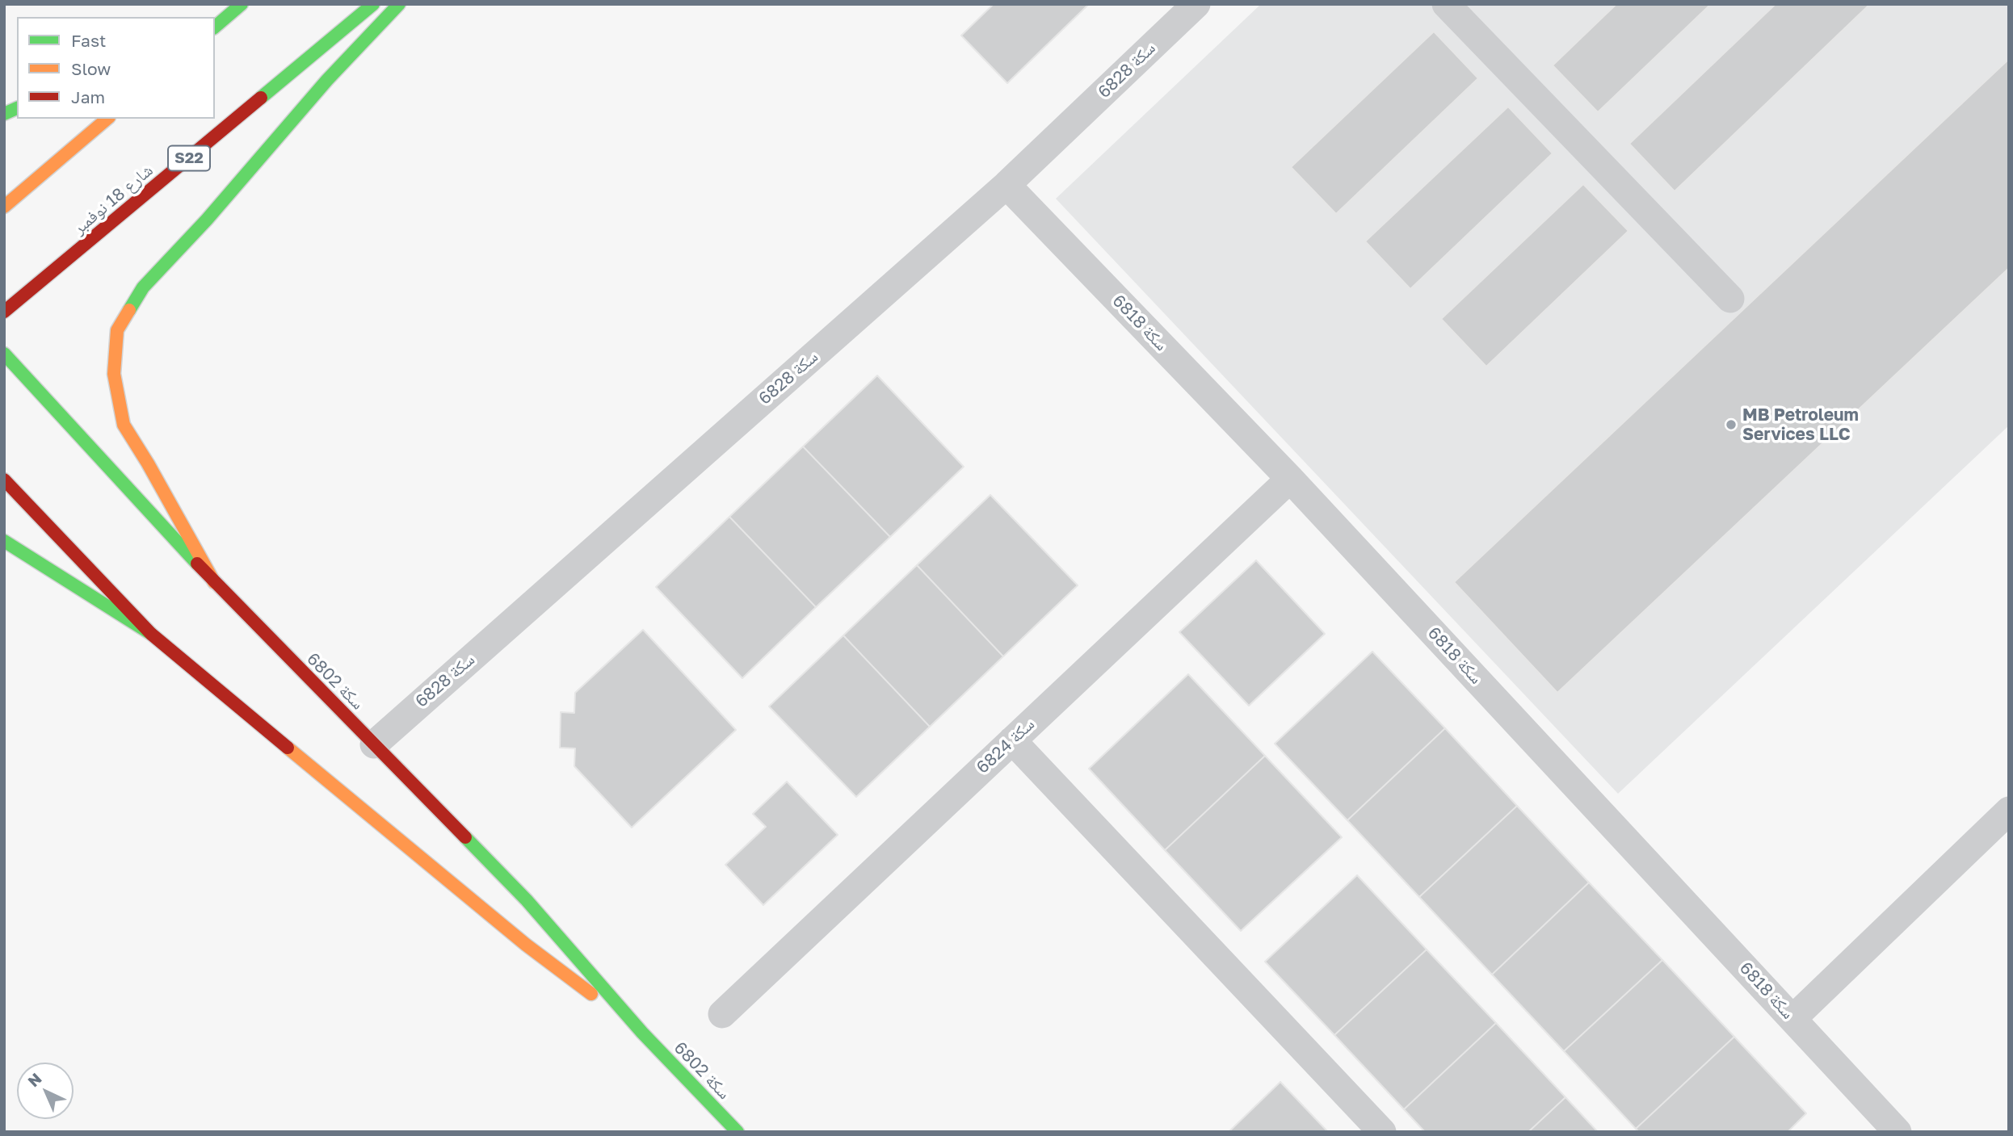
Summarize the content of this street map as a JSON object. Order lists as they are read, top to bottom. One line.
{"streets":{"street":["سكة 6828","S22","شارع 18 نوفمبر","سكة 6818","سكة 6802","سكة 6824"]},"crossings":[["سكة 6828","سكة 6818"],["سكة 6828","سكة 6802"],["سكة 6818","سكة 6824"]],"places":["MB Petroleum Services LLC"],"legend":["Fast","Slow","Jam"],"north":"top left"}
